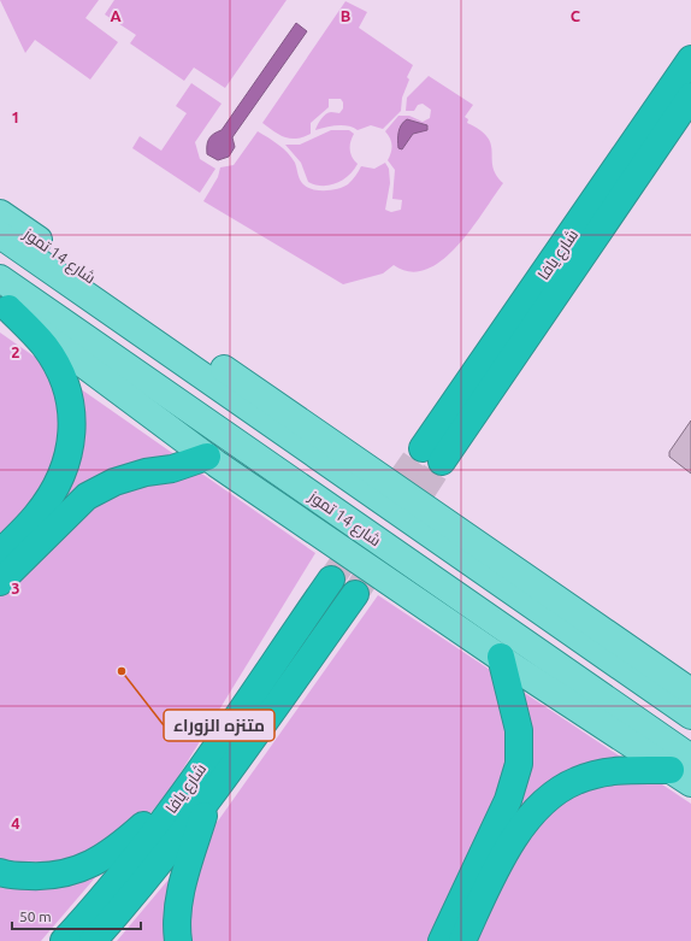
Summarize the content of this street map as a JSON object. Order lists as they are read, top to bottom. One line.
{"streets":{"highway":["شارع يافا"],"main road":["شارع 14 تموز"]},"places":["متنزه الزوراء"],"scale_bar":"50 m","grid":{"columns":["A","B","C"],"rows":["1","2","3","4"]}}
